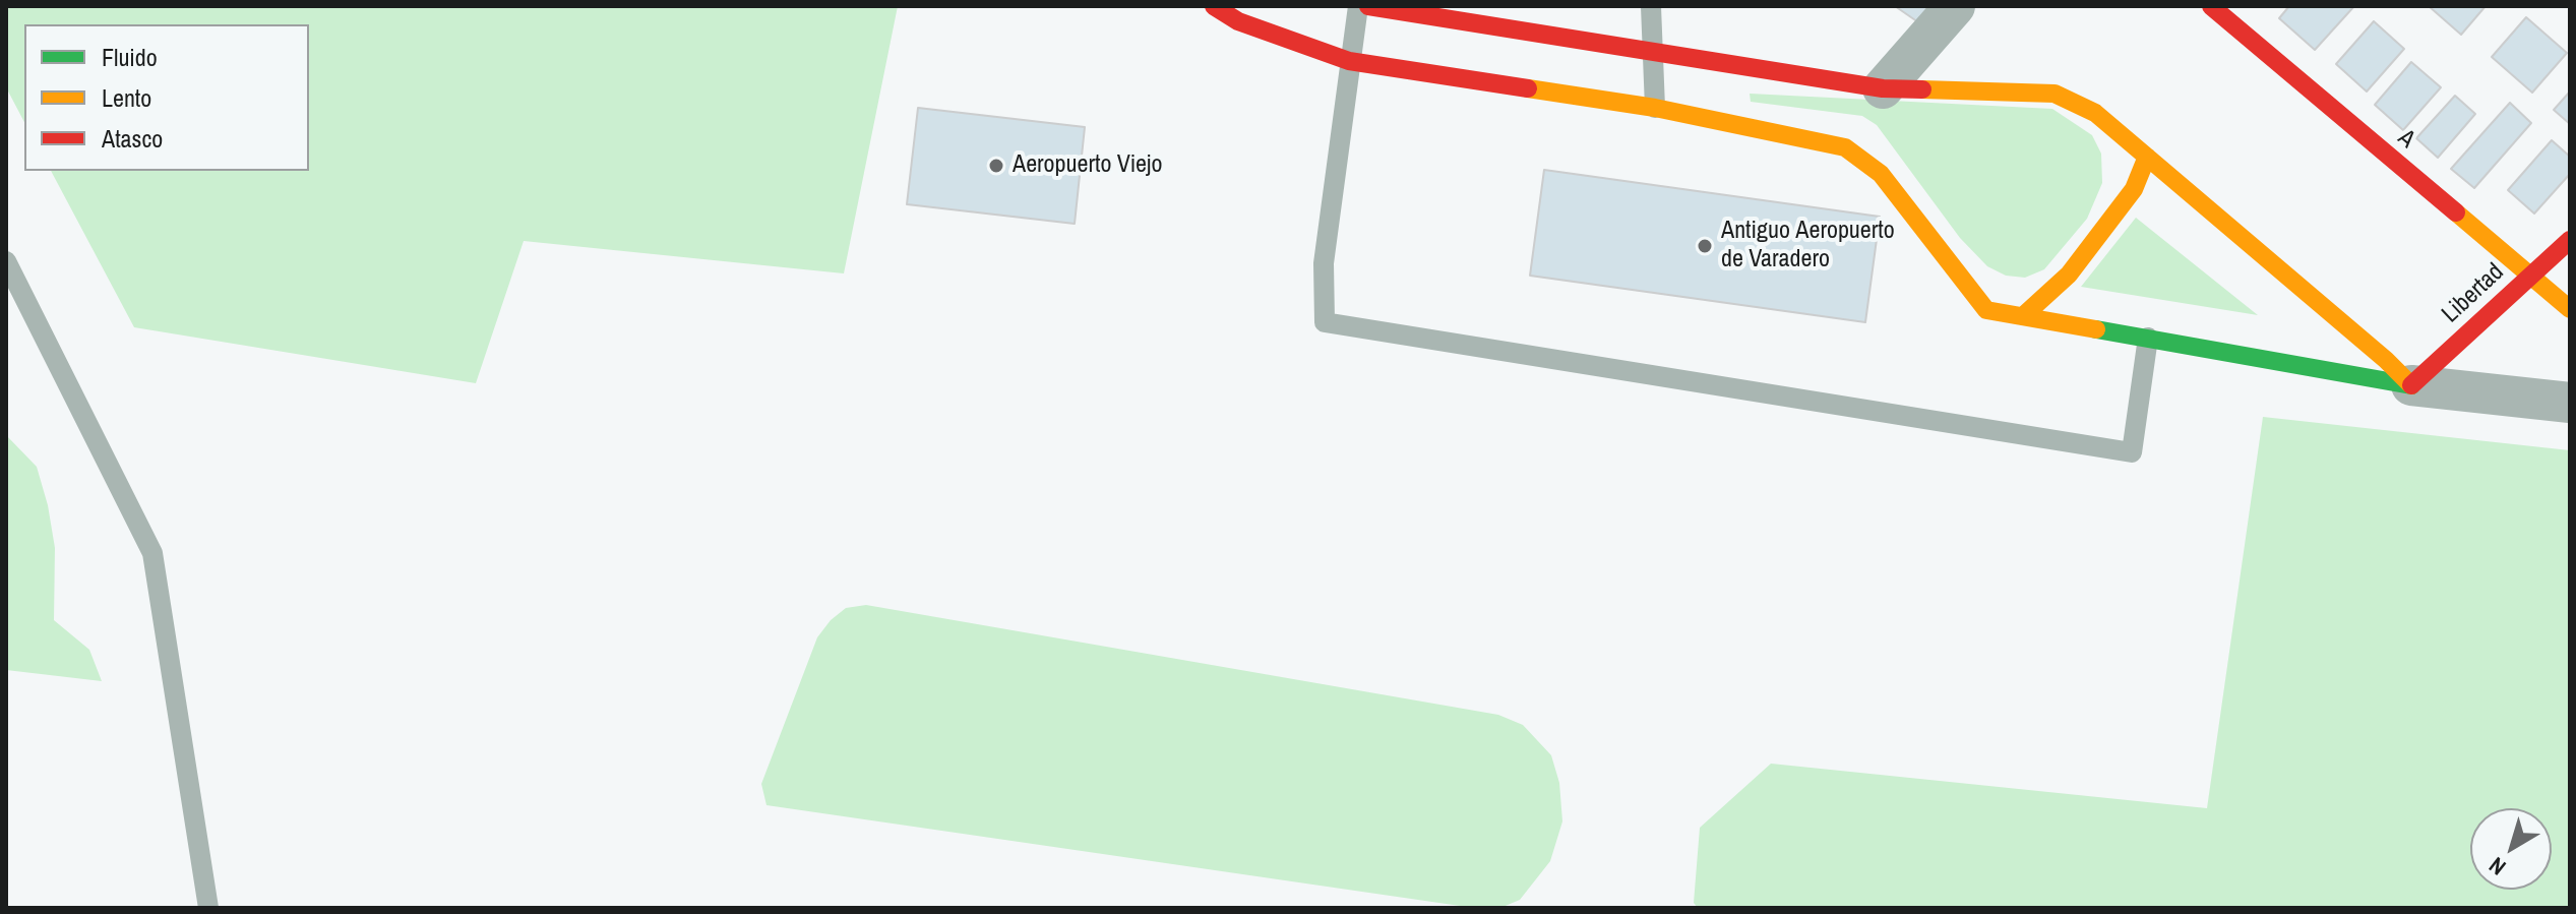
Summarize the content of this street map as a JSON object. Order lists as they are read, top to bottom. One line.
{"streets":{"street":["A","Libertad"]},"crossings":[["A","Libertad"]],"places":["Aeropuerto Viejo","Antiguo Aeropuerto de Varadero"],"legend":["Fluido","Lento","Atasco"],"north":"bottom left"}
